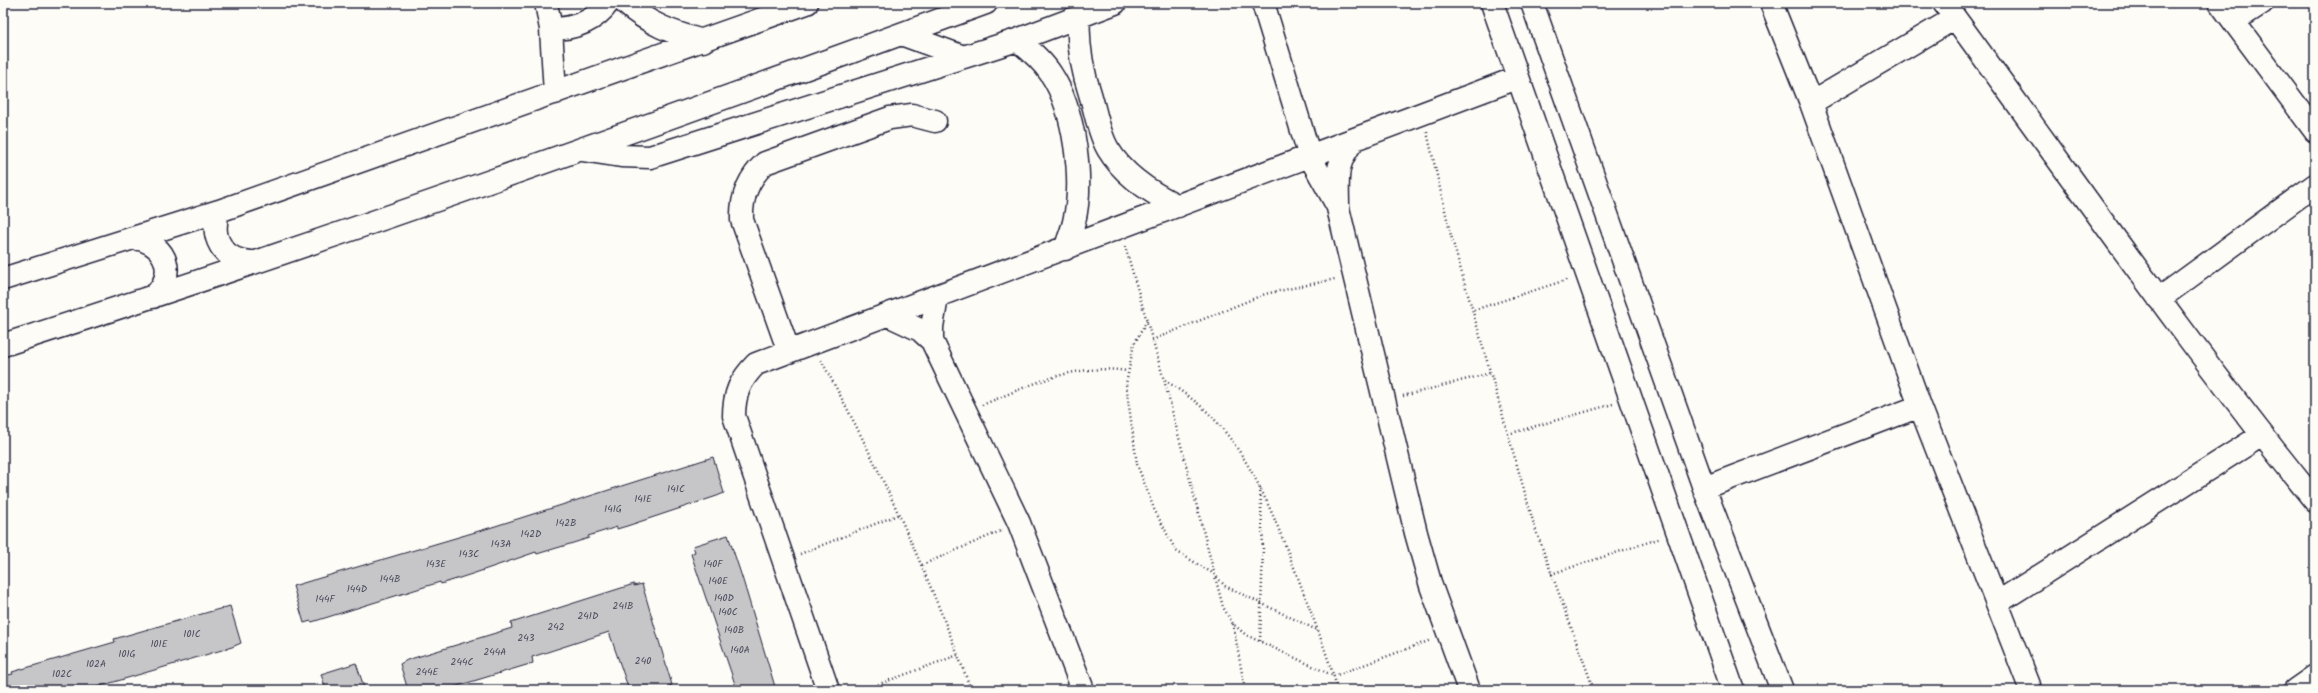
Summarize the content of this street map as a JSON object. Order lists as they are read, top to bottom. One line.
{"house_numbers":["141C","141E","141G","142B","142D","143A","143C","143E","140F","144B","140E","144D","140D","144F","241B","140C","241D","242","140B","101C","243","101E","140A","244A","101G","240","244C","102A","244E","102C"]}
